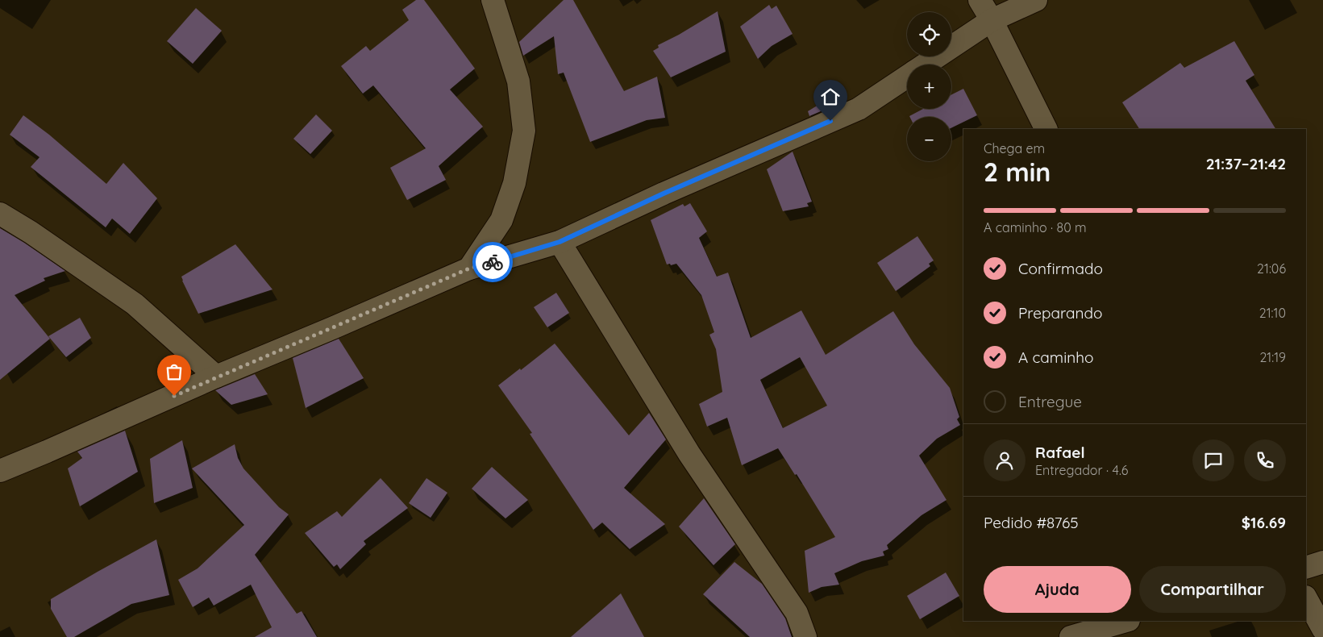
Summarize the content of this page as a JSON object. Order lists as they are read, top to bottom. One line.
{"page":{"map_buttons":["+","−"],"heading":["2 min","Chega em","21:37–21:42"],"panel":["Rafael","Entregador · 4.6","Pedido #8765","$16.69"],"bar":"A caminho · 80 m","list":[["Confirmado","21:06"],["Preparando","21:10"],["A caminho","21:19"],"Entregue"],"buttons":["Ajuda","Compartilhar"]}}
